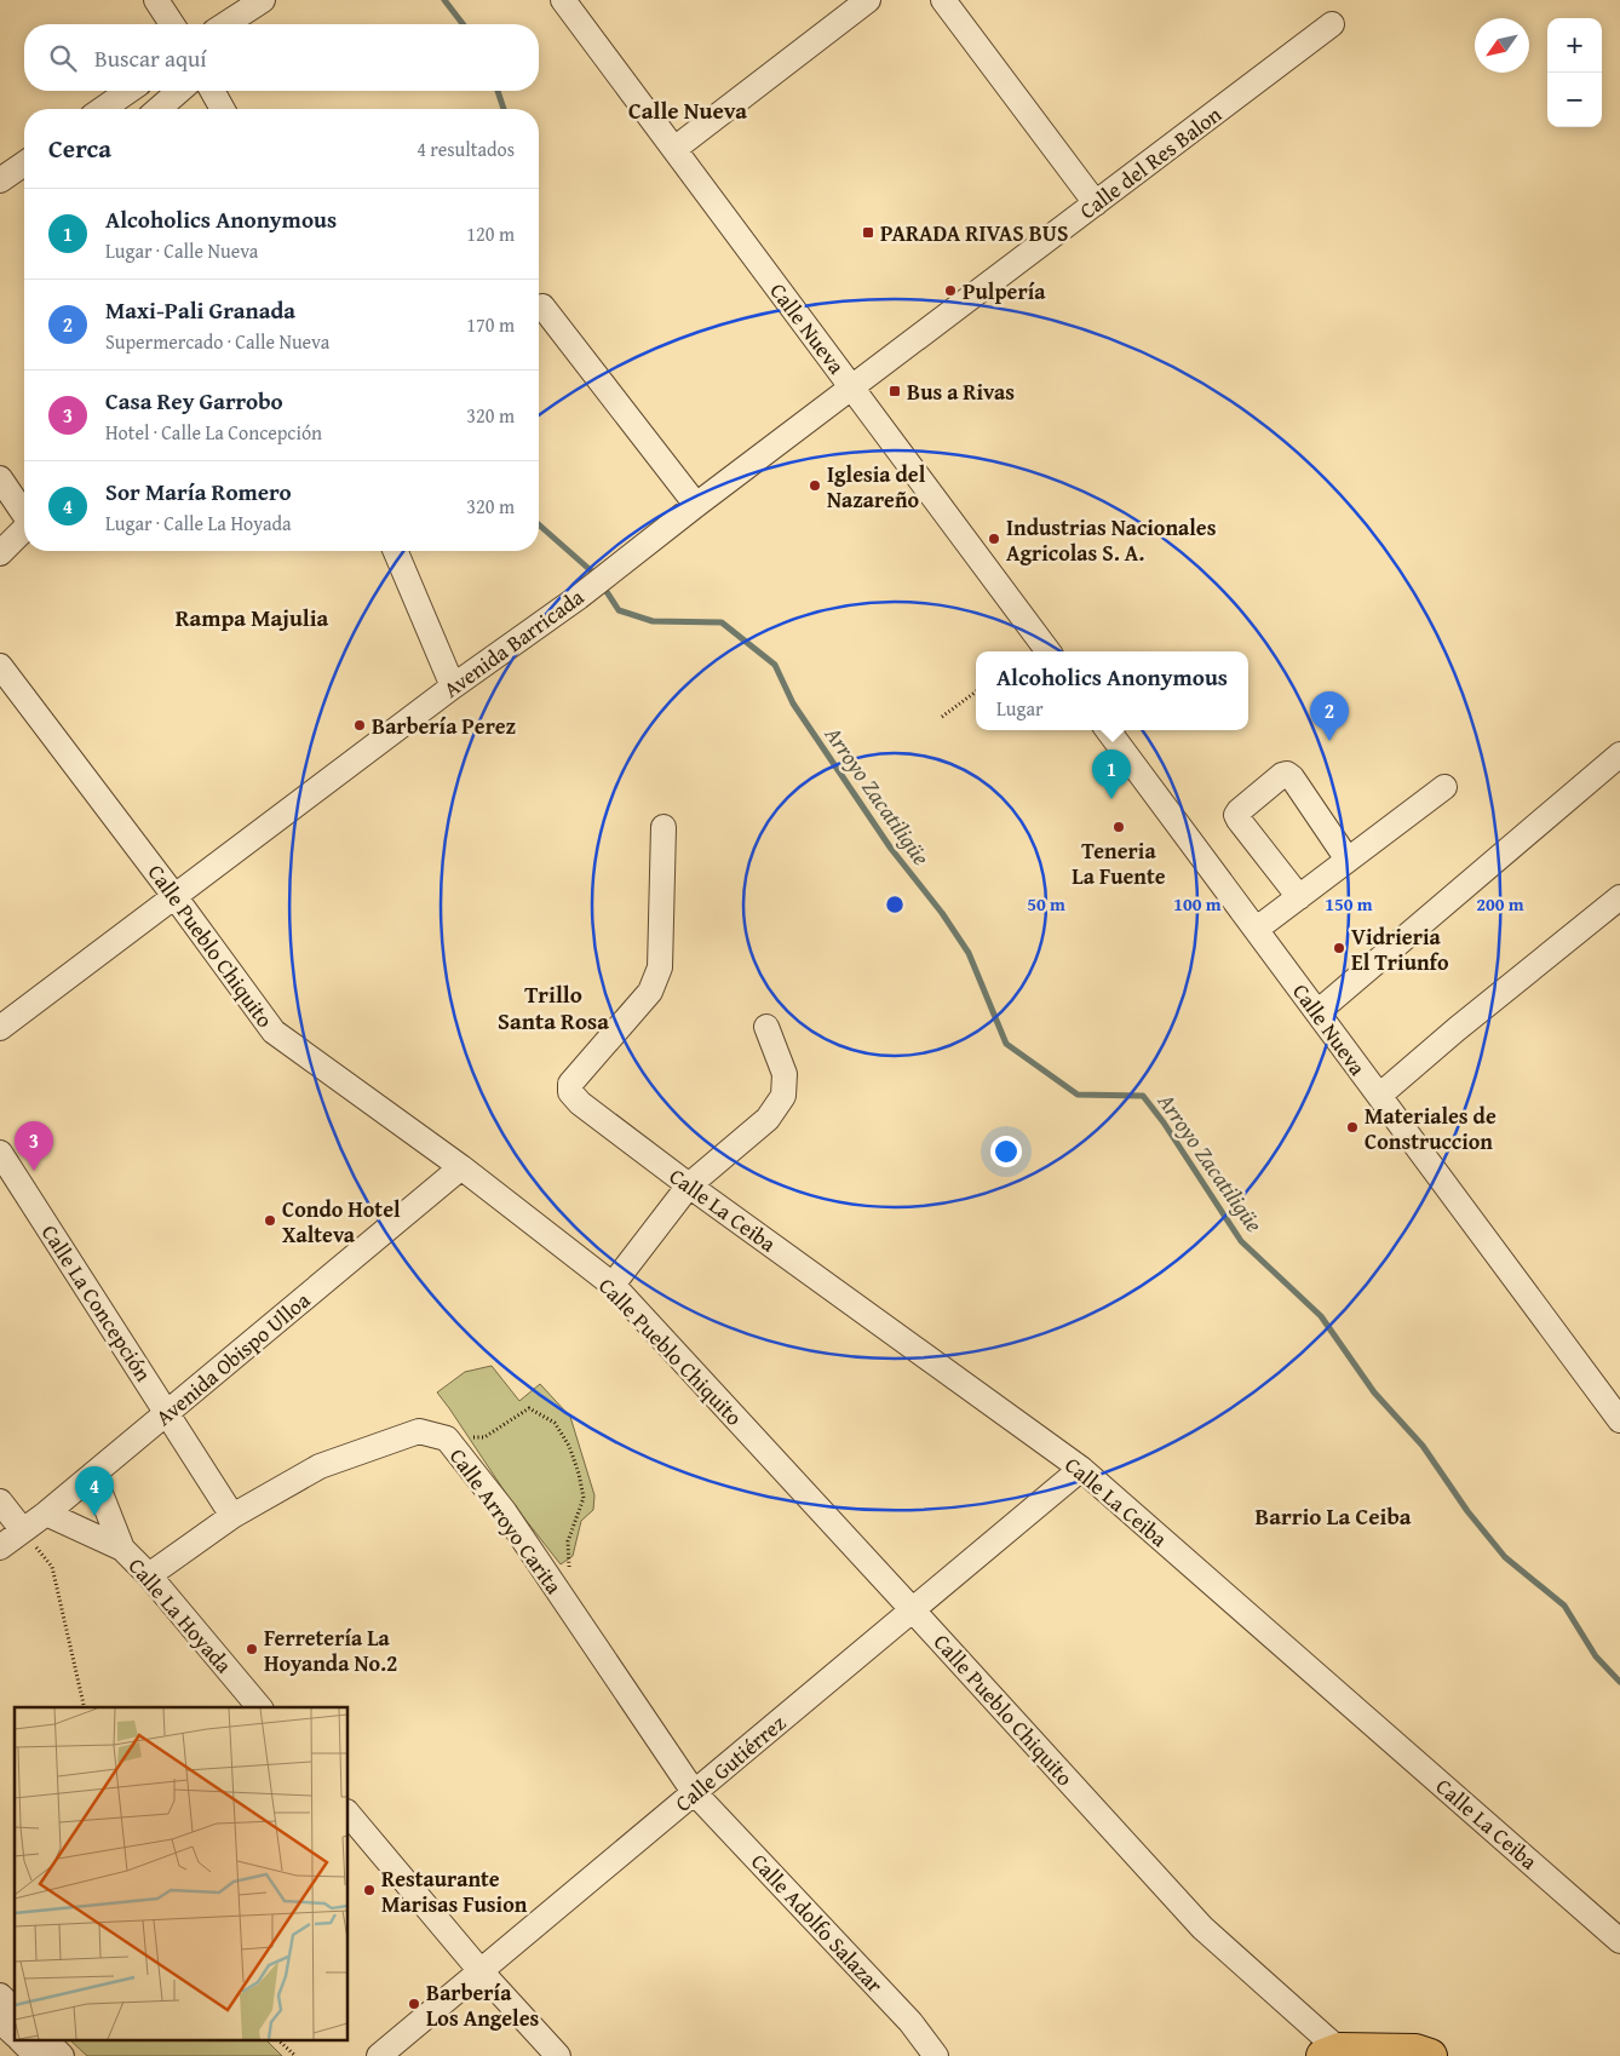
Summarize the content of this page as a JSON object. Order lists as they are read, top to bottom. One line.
{"streets":{"street":["Calle del Res Balon","Calle Nueva","Avenida Barricada","Calle Pueblo Chiquito","Calle La Ceiba","Calle La Concepción","Avenida Obispo Ulloa","Calle Arroyo Carita","Calle La Hoyada","Calle Gutiérrez","Calle Adolfo Salazar"]},"crossings":[["Calle del Res Balon","Calle Nueva"],["Calle del Res Balon","Avenida Barricada"],["Calle Nueva","Avenida Barricada"],["Avenida Barricada","Calle Pueblo Chiquito"],["Calle Pueblo Chiquito","Avenida Obispo Ulloa"],["Calle Pueblo Chiquito","Calle Gutiérrez"],["Calle La Ceiba","Calle Gutiérrez"],["Calle La Concepción","Avenida Obispo Ulloa"],["Calle La Concepción","Calle Arroyo Carita"],["Avenida Obispo Ulloa","Calle La Hoyada"],["Calle Arroyo Carita","Calle La Hoyada"],["Calle Arroyo Carita","Calle Gutiérrez"],["Calle Arroyo Carita","Calle Adolfo Salazar"],["Calle Gutiérrez","Calle Adolfo Salazar"]],"districts":["Calle Nueva","Rampa Majulia","Trillo Santa Rosa","Barrio La Ceiba"],"water":["Arroyo Zacatiligüe"],"places":{"transit":["PARADA RIVAS BUS","Bus a Rivas"],"other":["Pulpería","Iglesia del Nazareño","Industrias Nacionales Agricolas S. A.","Barbería Perez","Teneria La Fuente","Vidrieria El Triunfo","Materiales de Construccion","Condo Hotel Xalteva","Ferretería La Hoyanda No.2","Restaurante Marisas Fusion","Barbería Los Angeles"]},"north":"bottom left","page":{"map_buttons":["+","−"],"search":"Buscar aquí","heading":["Cerca","4 resultados"],"list":[{"mark":"1","name":"Alcoholics Anonymous","note":"Lugar · Calle Nueva","value":"120 m"},{"mark":"2","name":"Maxi-Pali Granada","note":"Supermercado · Calle Nueva","value":"170 m"},{"mark":"3","name":"Casa Rey Garrobo","note":"Hotel · Calle La Concepción","value":"320 m"},{"mark":"4","name":"Sor María Romero","note":"Lugar · Calle La Hoyada","value":"320 m"}],"popup":["Alcoholics Anonymous","Lugar"],"pins":["2","1","3","4"]},"rings":["50 m","100 m","150 m","200 m"]}
